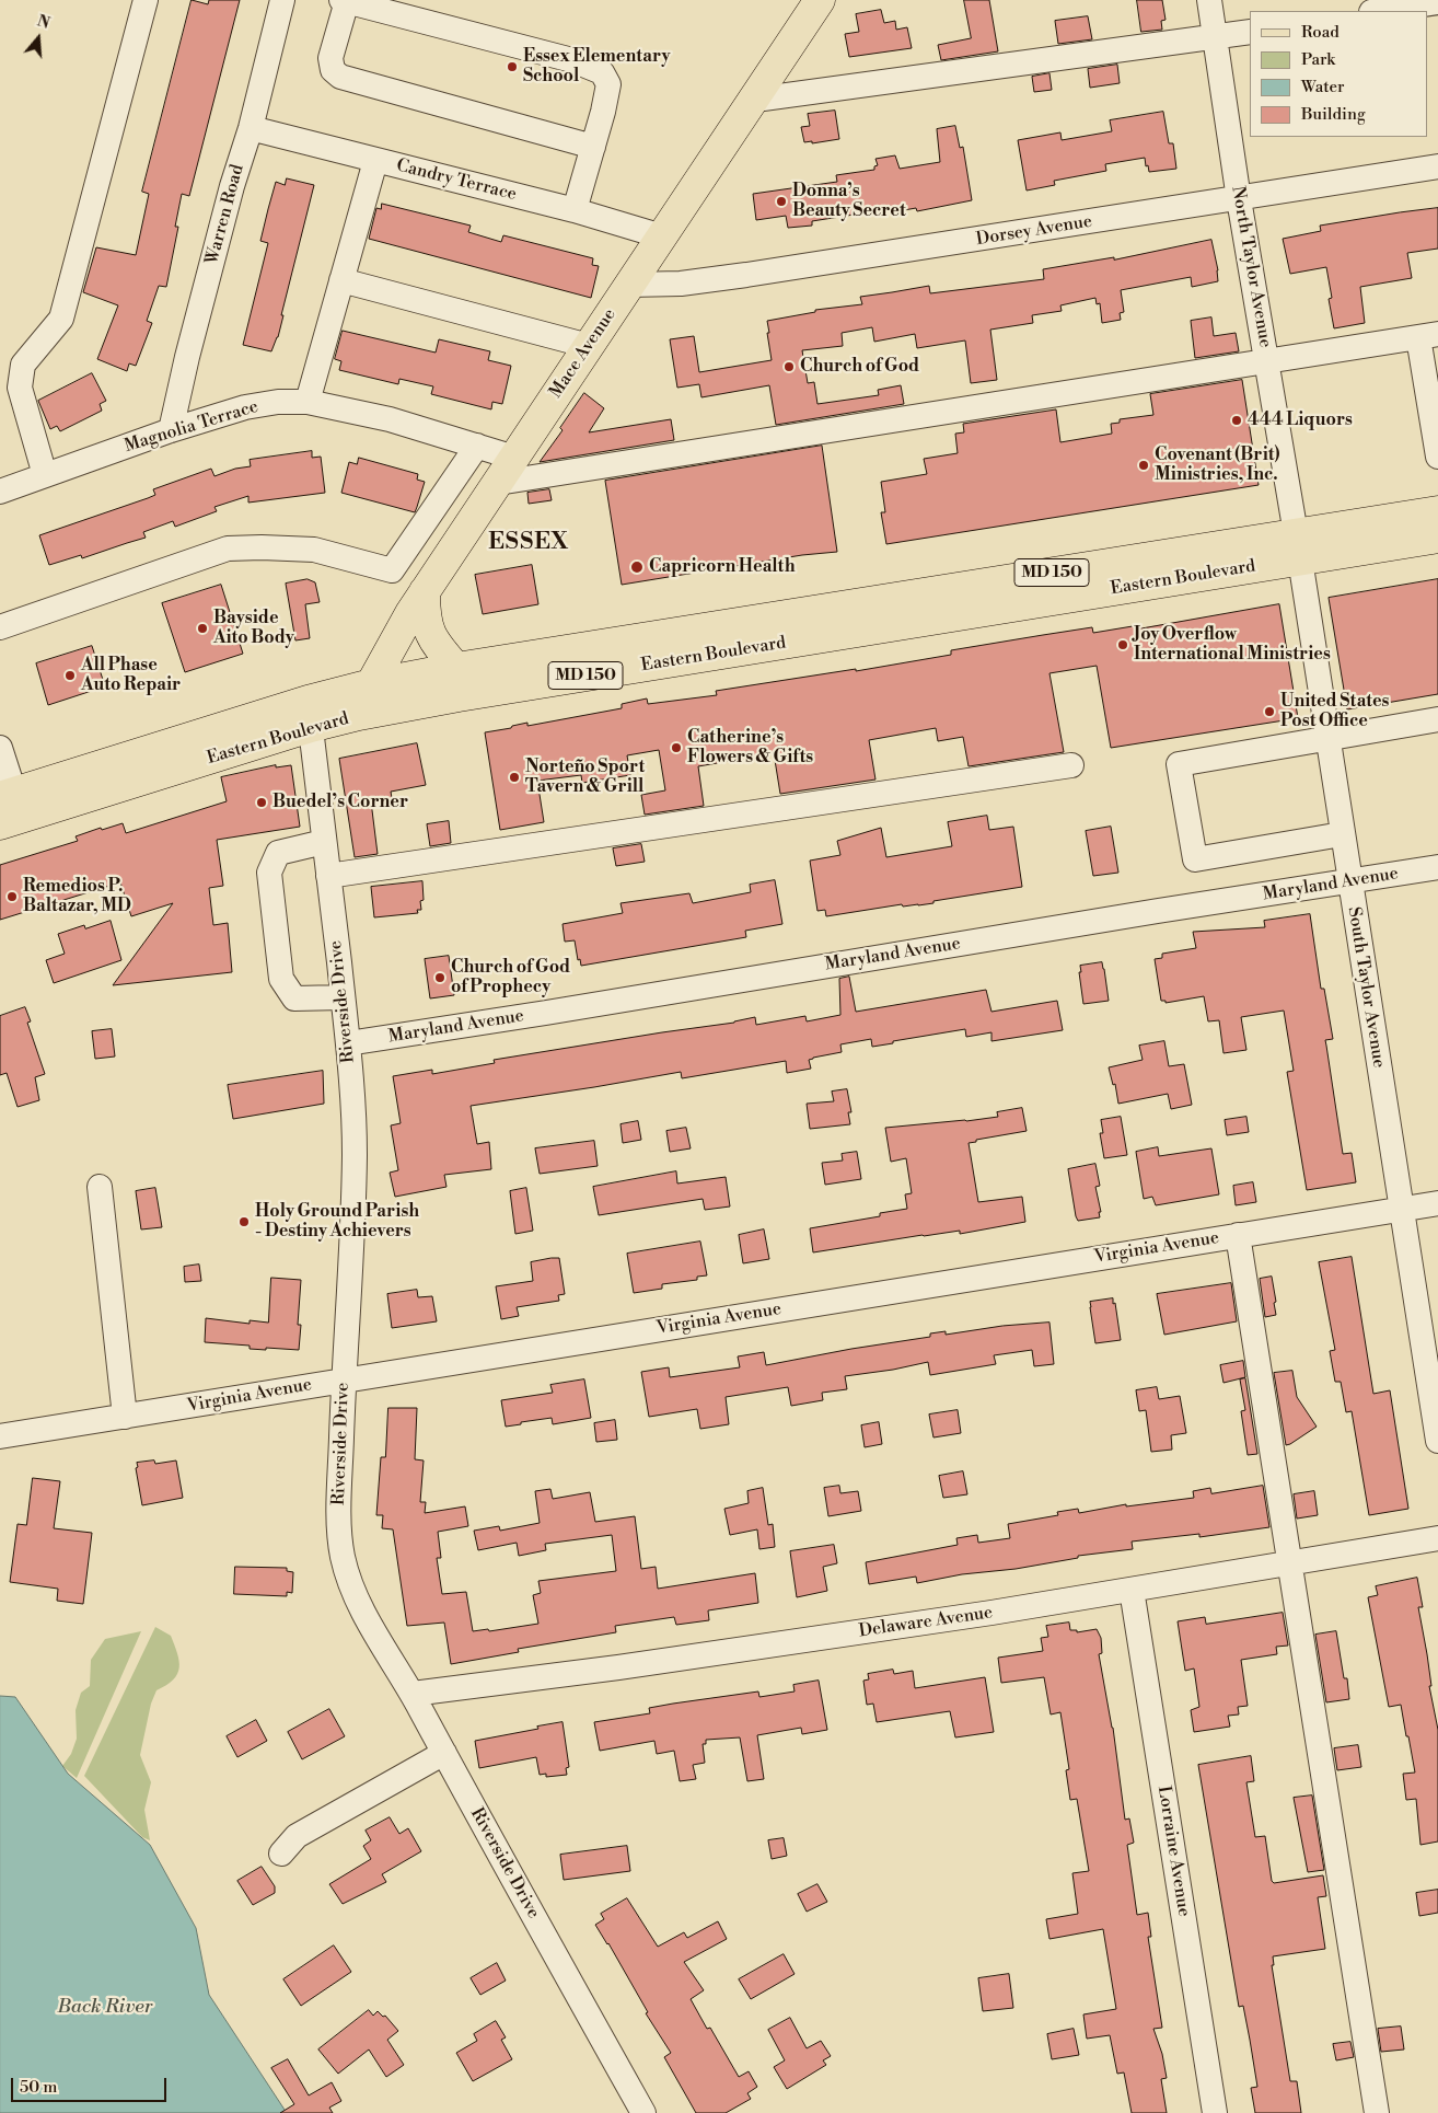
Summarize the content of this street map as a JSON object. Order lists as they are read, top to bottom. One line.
{"streets":{"main road":["Mace Avenue","MD 150","Eastern Boulevard"],"street":["Candry Terrace","Warren Road","Dorsey Avenue","North Taylor Avenue","Magnolia Terrace","Maryland Avenue","South Taylor Avenue","Riverside Drive","Virginia Avenue","Delaware Avenue","Lorraine Avenue"]},"crossings":[["Candry Terrace","Warren Road"],["Candry Terrace","Mace Avenue"],["Warren Road","Magnolia Terrace"],["Dorsey Avenue","North Taylor Avenue"],["Dorsey Avenue","Mace Avenue"],["North Taylor Avenue","Eastern Boulevard"],["North Taylor Avenue","South Taylor Avenue"],["Mace Avenue","Magnolia Terrace"],["Mace Avenue","Eastern Boulevard"],["Eastern Boulevard","South Taylor Avenue"],["Eastern Boulevard","Riverside Drive"],["Maryland Avenue","South Taylor Avenue"],["Maryland Avenue","Riverside Drive"],["South Taylor Avenue","Virginia Avenue"],["Riverside Drive","Virginia Avenue"],["Riverside Drive","Delaware Avenue"],["Delaware Avenue","Lorraine Avenue"]],"districts":["ESSEX"],"water":["Back River"],"places":["Essex Elementary School","Donna’s Beauty Secret","Church of God","444 Liquors","Covenant (Brit) Ministries, Inc.","Capricorn Health","Bayside Aito Body","Joy Overflow International Ministries","All Phase Auto Repair","United States Post Office","Catherine’s Flowers & Gifts","Norteño Sport Tavern & Grill","Buedel’s Corner","Remedios P. Baltazar, MD","Church of God of Prophecy","Holy Ground Parish - Destiny Achievers"],"legend":["Road","Park","Water","Building"],"scale_bar":"50 m","north":"top"}
